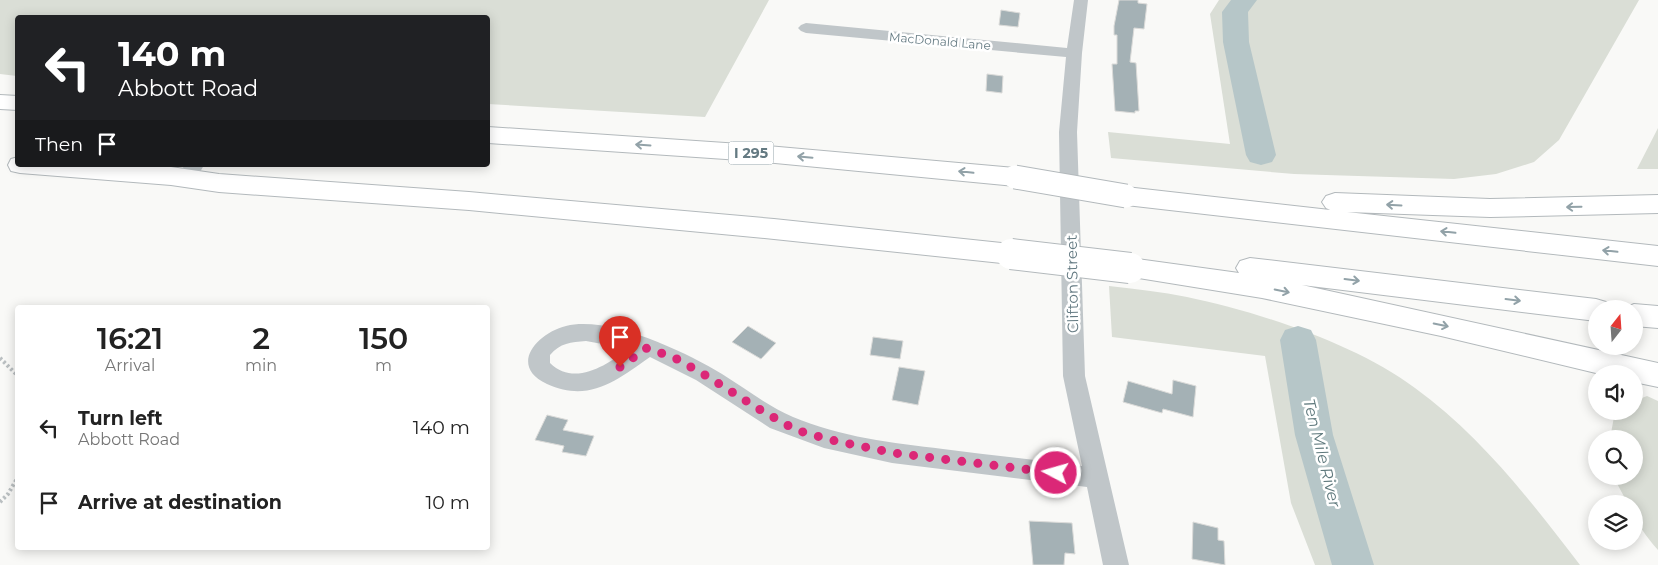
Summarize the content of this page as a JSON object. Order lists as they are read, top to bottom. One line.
{"streets":{"highway":["I 295"],"street":["MacDonald Lane","Clifton Street"]},"crossings":[["MacDonald Lane","Clifton Street"]],"water":["Ten Mile River"],"north":"top","page":{"turn":["140 m","Abbott Road"],"then":"Then","eta":["16:21","Arrival","2","min","150","m"],"list":[{"name":"Turn left","note":"Abbott Road","value":"140 m"},{"name":"Arrive at destination","value":"10 m"}]}}
